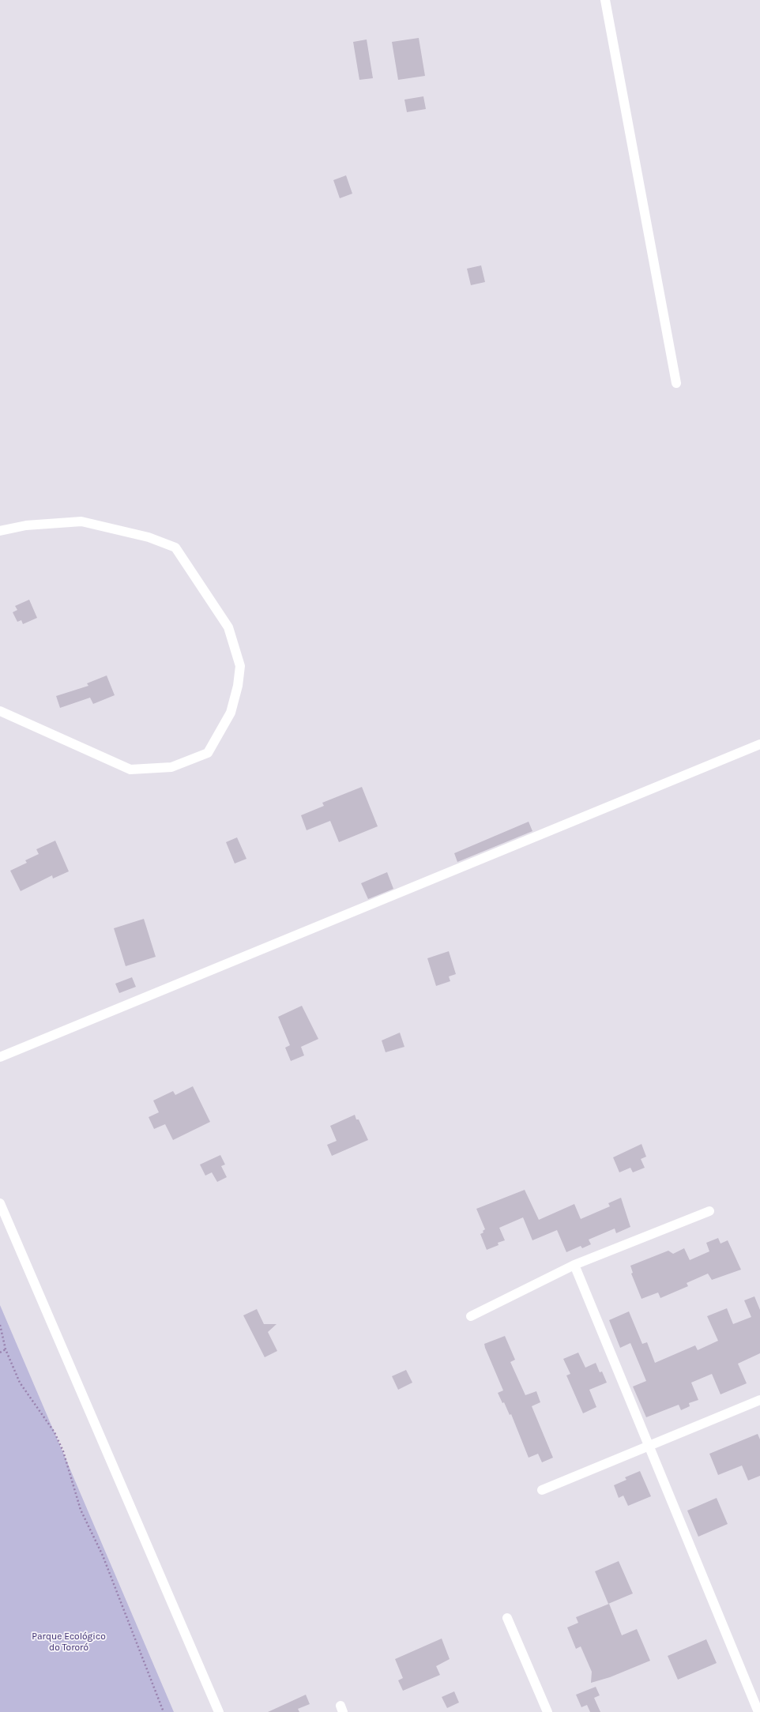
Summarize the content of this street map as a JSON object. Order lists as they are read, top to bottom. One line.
{"parks":["Parque Ecológico do Tororó"]}
